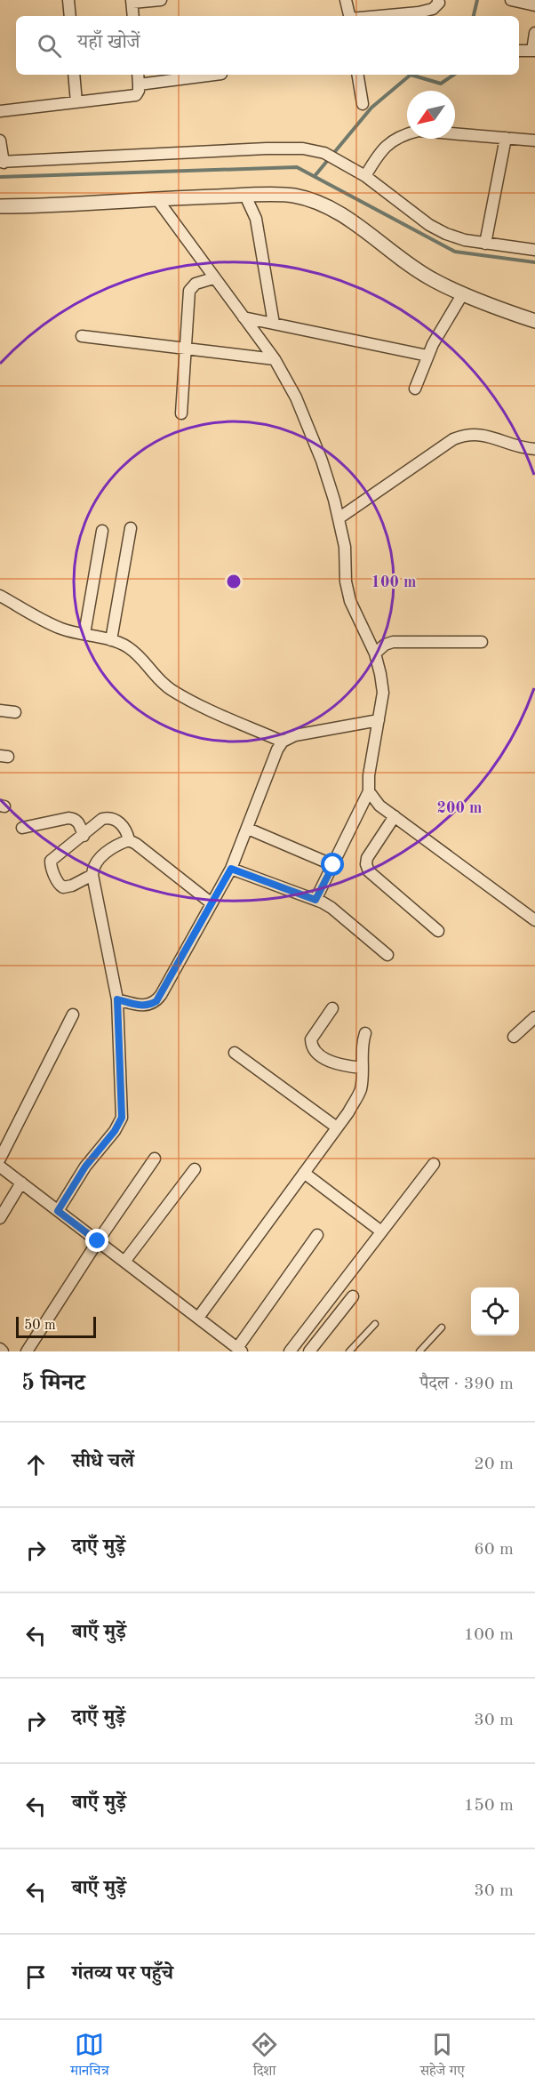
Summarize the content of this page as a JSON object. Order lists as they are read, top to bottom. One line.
{"scale_bar":"50 m","north":"bottom left","page":{"search":"यहाँ खोजें","scale":"50 m","heading":["5 मिनट","पैदल · 390 m"],"list":[["सीधे चलें","20 m"],["दाएँ मुड़ें","60 m"],["बाएँ मुड़ें","100 m"],["दाएँ मुड़ें","30 m"],["बाएँ मुड़ें","150 m"],["बाएँ मुड़ें","30 m"],"गंतव्य पर पहुँचे"],"nav":["मानचित्र","दिशा","सहेजे गए"]},"rings":["100 m","200 m"]}
